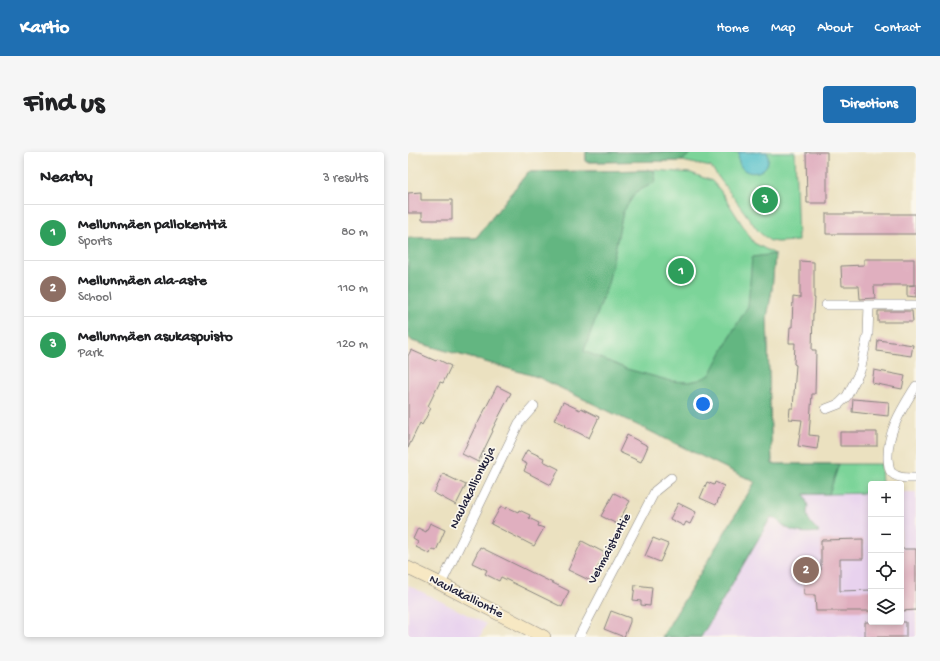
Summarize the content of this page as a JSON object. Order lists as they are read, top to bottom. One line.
{"streets":{"street":["Naulakallionkuja","Vehmaistentie","Naulakalliontie"]},"crossings":[["Naulakallionkuja","Naulakalliontie"]],"page":{"header":"Kartio","nav":["Home","Map","About","Contact"],"buttons":"Directions","title":"Find us","heading":["Nearby","3 results"],"pins":["3","1","2"],"list":[{"mark":"1","name":"Mellunmäen pallokenttä","note":"Sports","value":"80 m"},{"mark":"2","name":"Mellunmäen ala-aste","note":"School","value":"110 m"},{"mark":"3","name":"Mellunmäen asukaspuisto","note":"Park","value":"120 m"}],"map_buttons":["+","−"]}}
